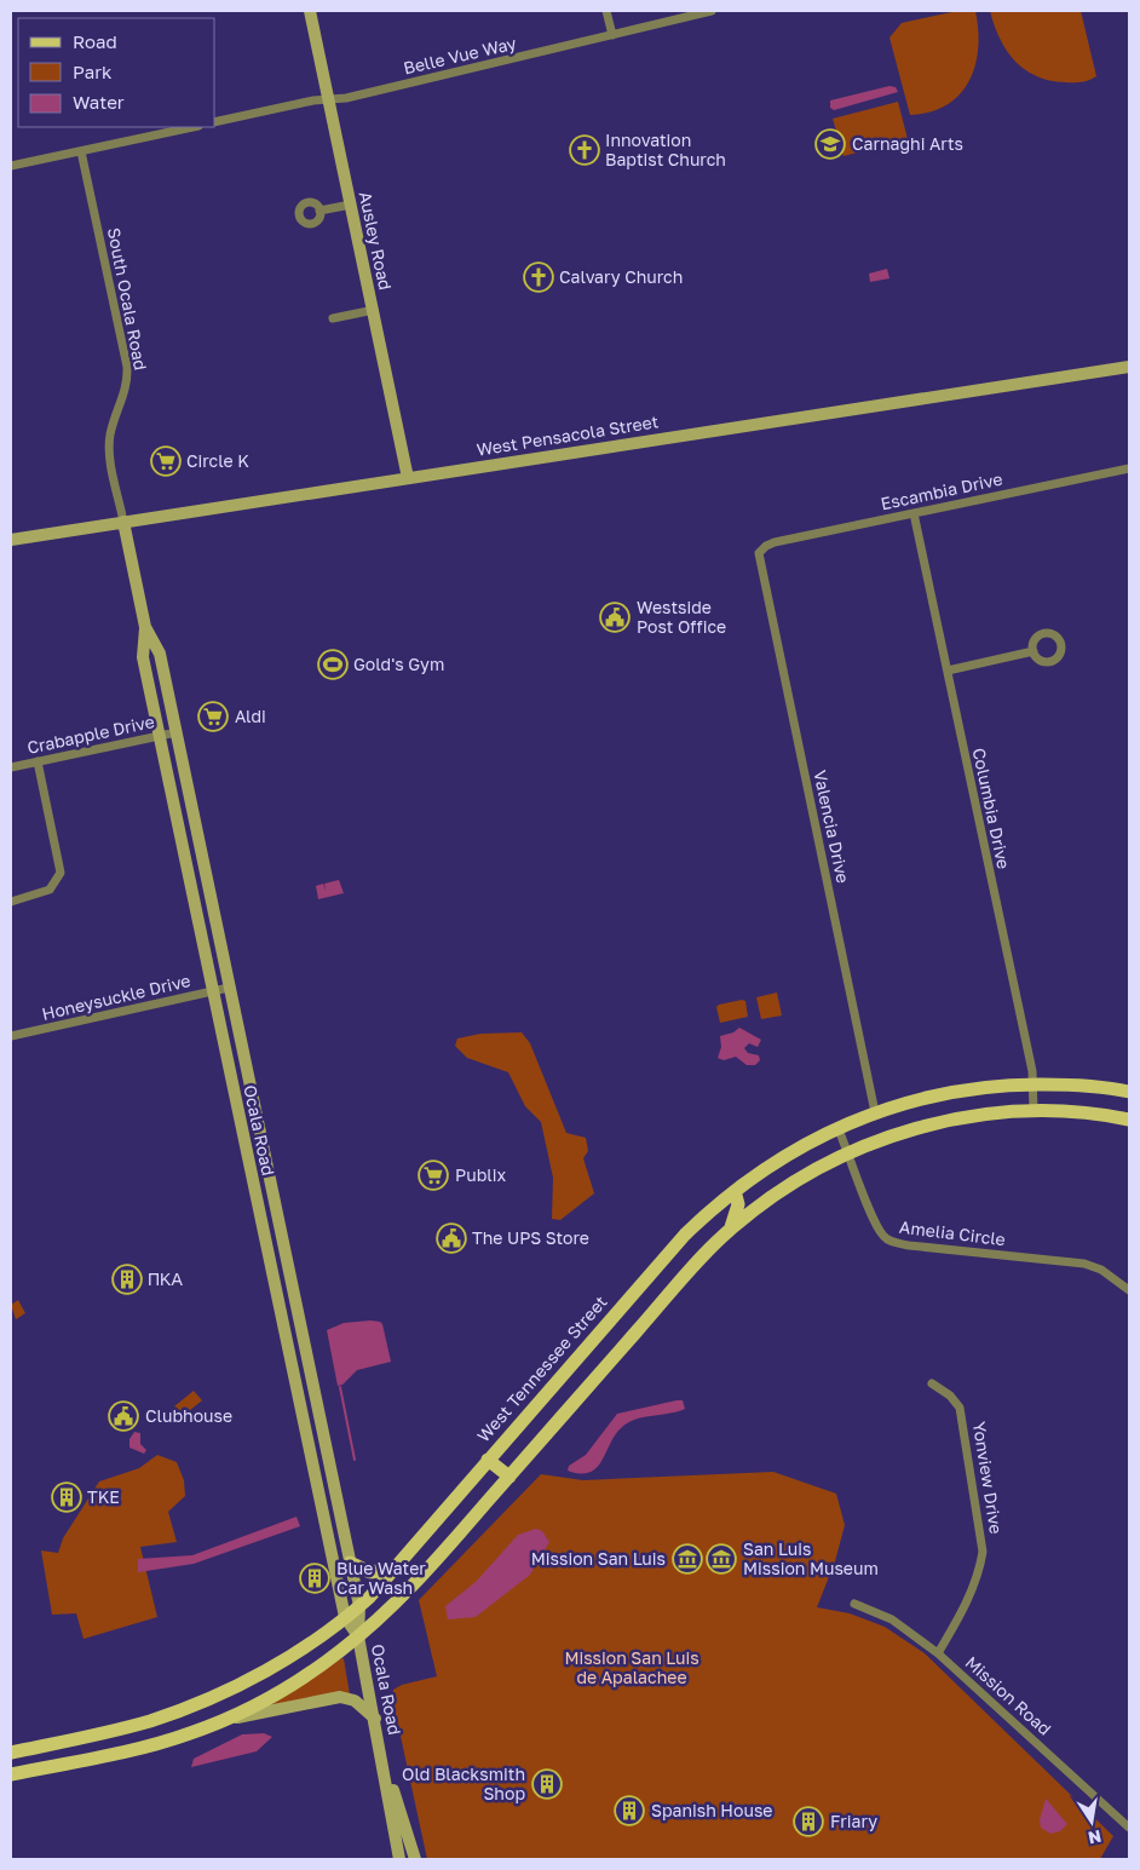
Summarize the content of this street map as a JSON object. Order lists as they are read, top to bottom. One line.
{"streets":{"main road":["Ausley Road","West Pensacola Street","Ocala Road","West Tennessee Street"],"street":["Belle Vue Way","South Ocala Road","Escambia Drive","Crabapple Drive","Columbia Drive","Valencia Drive","Honeysuckle Drive","Amelia Circle","Yonview Drive","Mission Road"]},"crossings":[["Belle Vue Way","Ausley Road"],["Ausley Road","West Pensacola Street"],["South Ocala Road","West Pensacola Street"],["South Ocala Road","Ocala Road"],["West Pensacola Street","Ocala Road"],["Escambia Drive","Columbia Drive"],["Escambia Drive","Valencia Drive"],["Crabapple Drive","Ocala Road"],["Columbia Drive","West Tennessee Street"],["Valencia Drive","West Tennessee Street"],["Honeysuckle Drive","Ocala Road"],["Ocala Road","West Tennessee Street"],["Amelia Circle","West Tennessee Street"],["Yonview Drive","Mission Road"]],"parks":["Mission San Luis de Apalachee"],"places":{"school or university":["Carnaghi Arts"],"church":["Innovation Baptist Church","Calvary Church"],"supermarket":["Circle K","Aldi","Publix"],"public building":["Westside Post Office","The UPS Store","Clubhouse"],"sports":["Gold's Gym"],"building":["ΠΚΑ","TKE","Blue Water Car Wash","Old Blacksmith Shop","Spanish House","Friary"],"museum":["Mission San Luis","San Luis Mission Museum"]},"legend":["Road","Park","Water"],"north":"bottom"}
